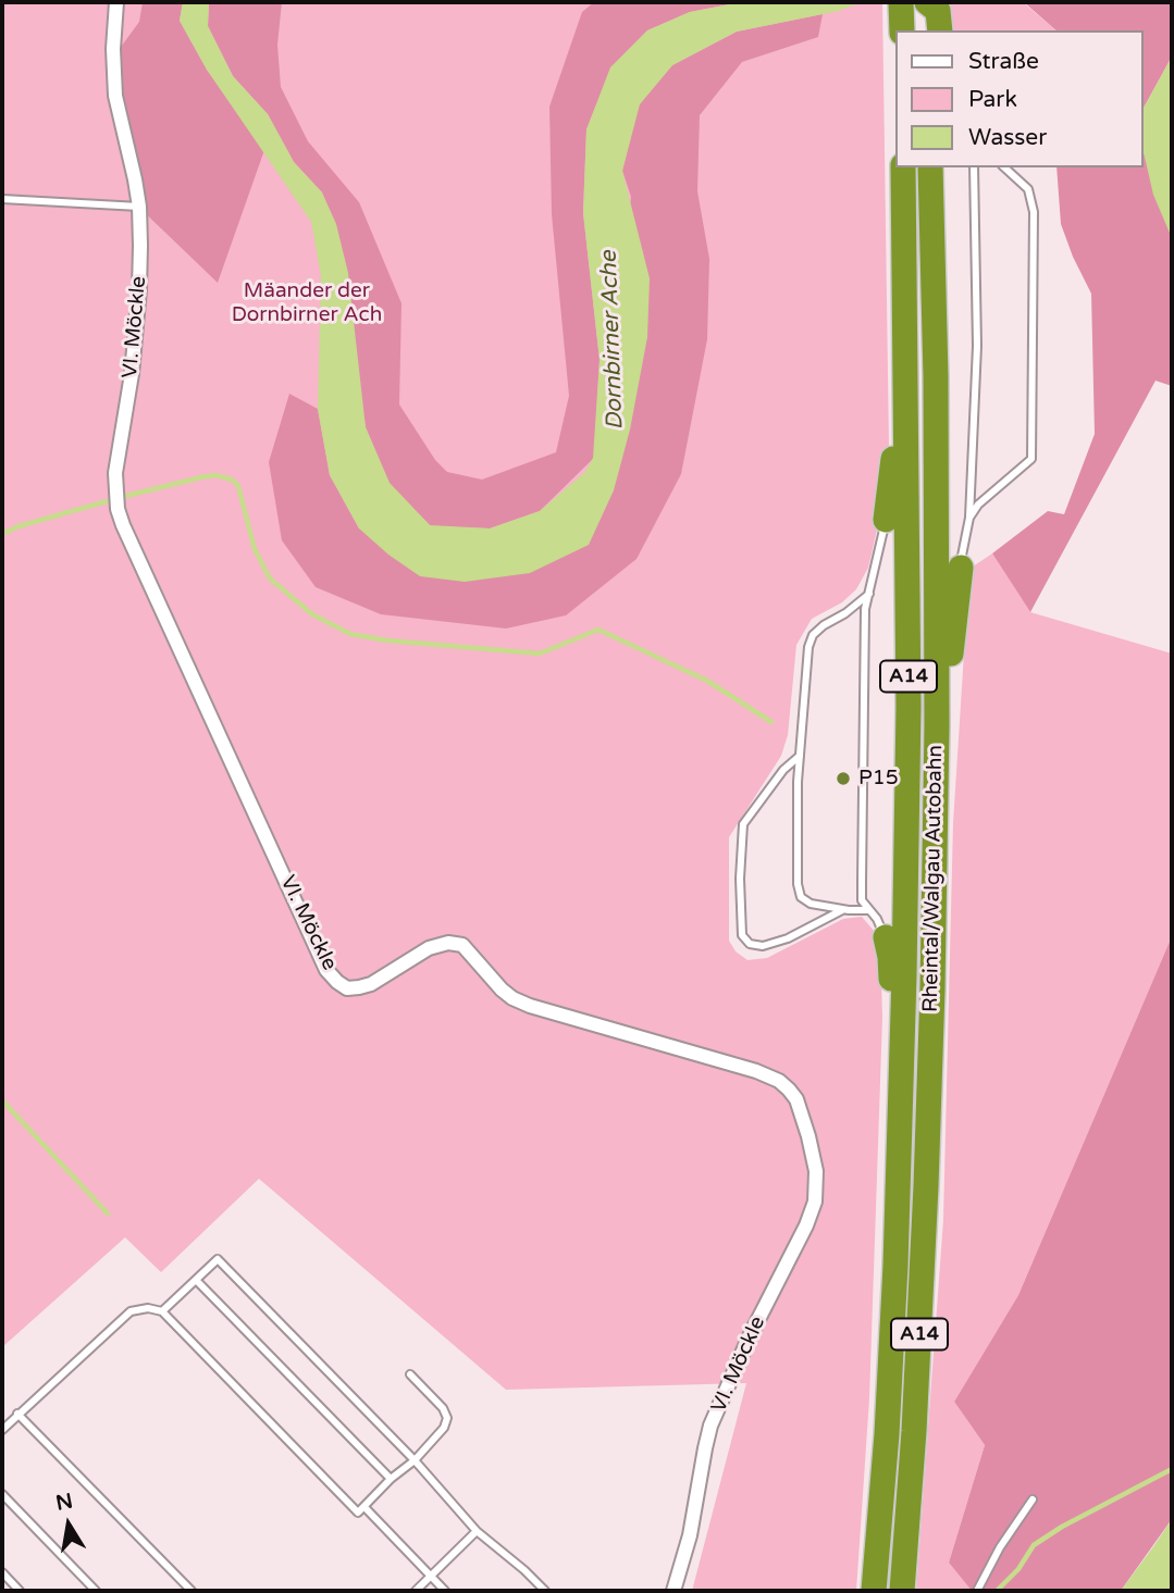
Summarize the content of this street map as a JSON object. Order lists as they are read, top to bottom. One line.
{"streets":{"highway":["A14","Rheintal/Walgau Autobahn"],"street":["VI. Möckle"]},"water":["Dornbirner Ache"],"parks":["Mäander der Dornbirner Ach"],"places":["P15"],"legend":["Straße","Park","Wasser"],"north":"top"}
